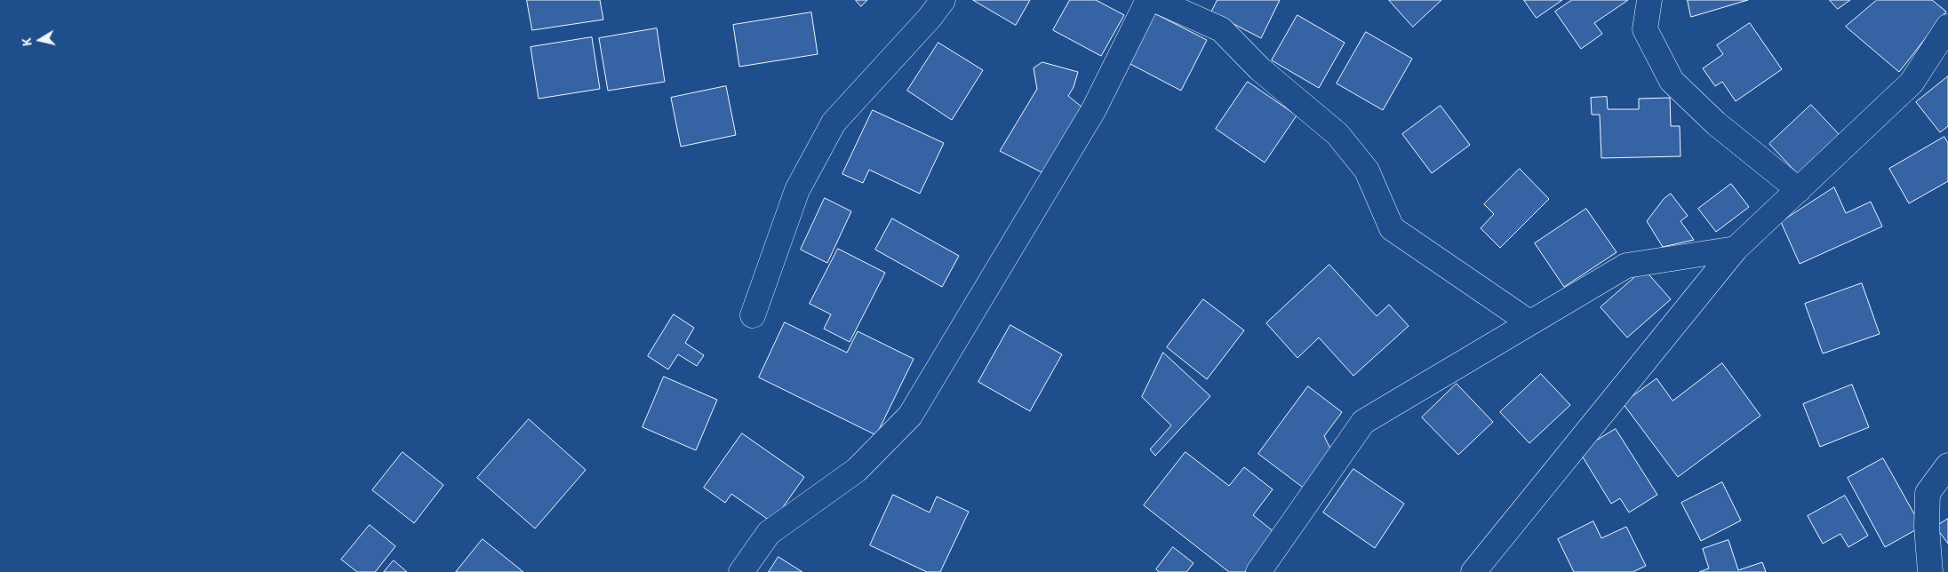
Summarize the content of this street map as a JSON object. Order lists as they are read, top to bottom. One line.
{"north":"left"}
